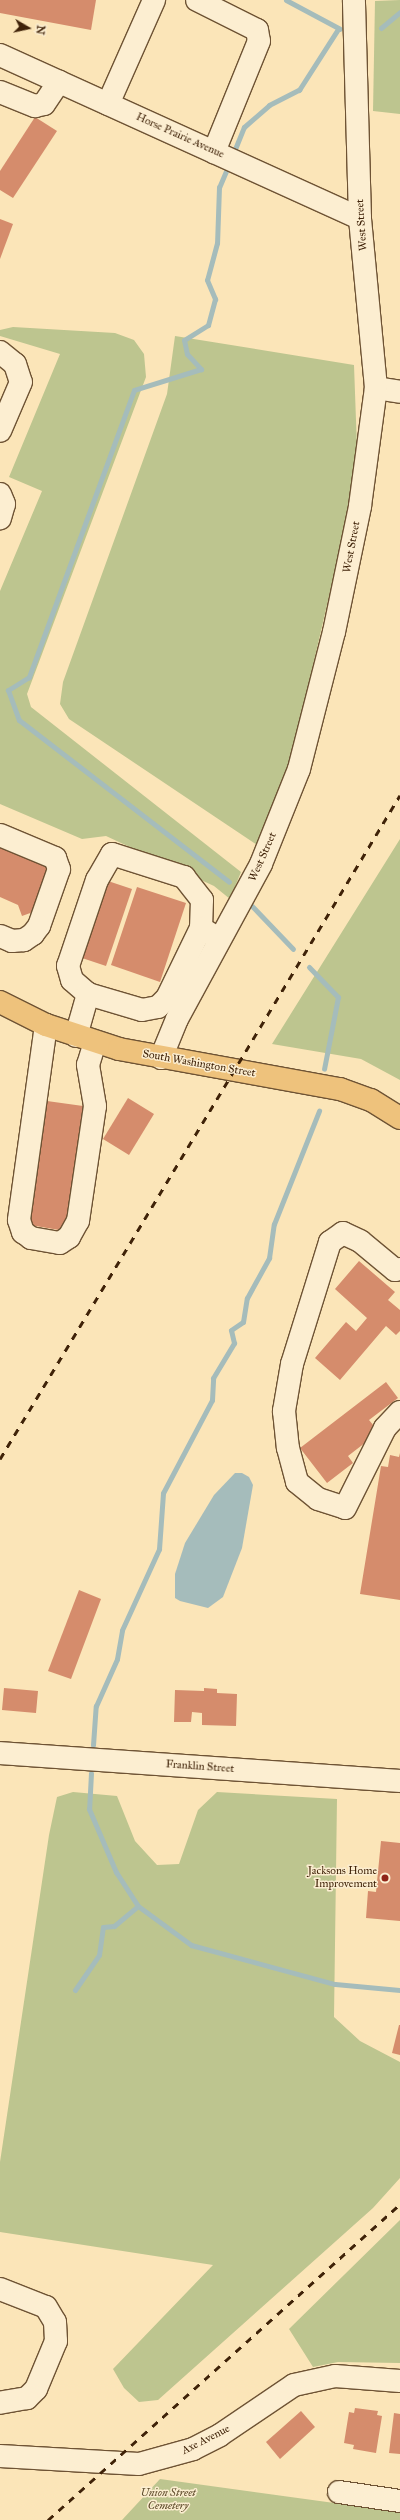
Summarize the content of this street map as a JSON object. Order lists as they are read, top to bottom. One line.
{"streets":{"main road":["South Washington Street"],"street":["Horse Prairie Avenue","West Street","Franklin Street","Axe Avenue"]},"crossings":[["Horse Prairie Avenue","West Street"],["West Street","South Washington Street"]],"parks":["Union Street Cemetery"],"places":["Jacksons Home Improvement"],"north":"right"}
